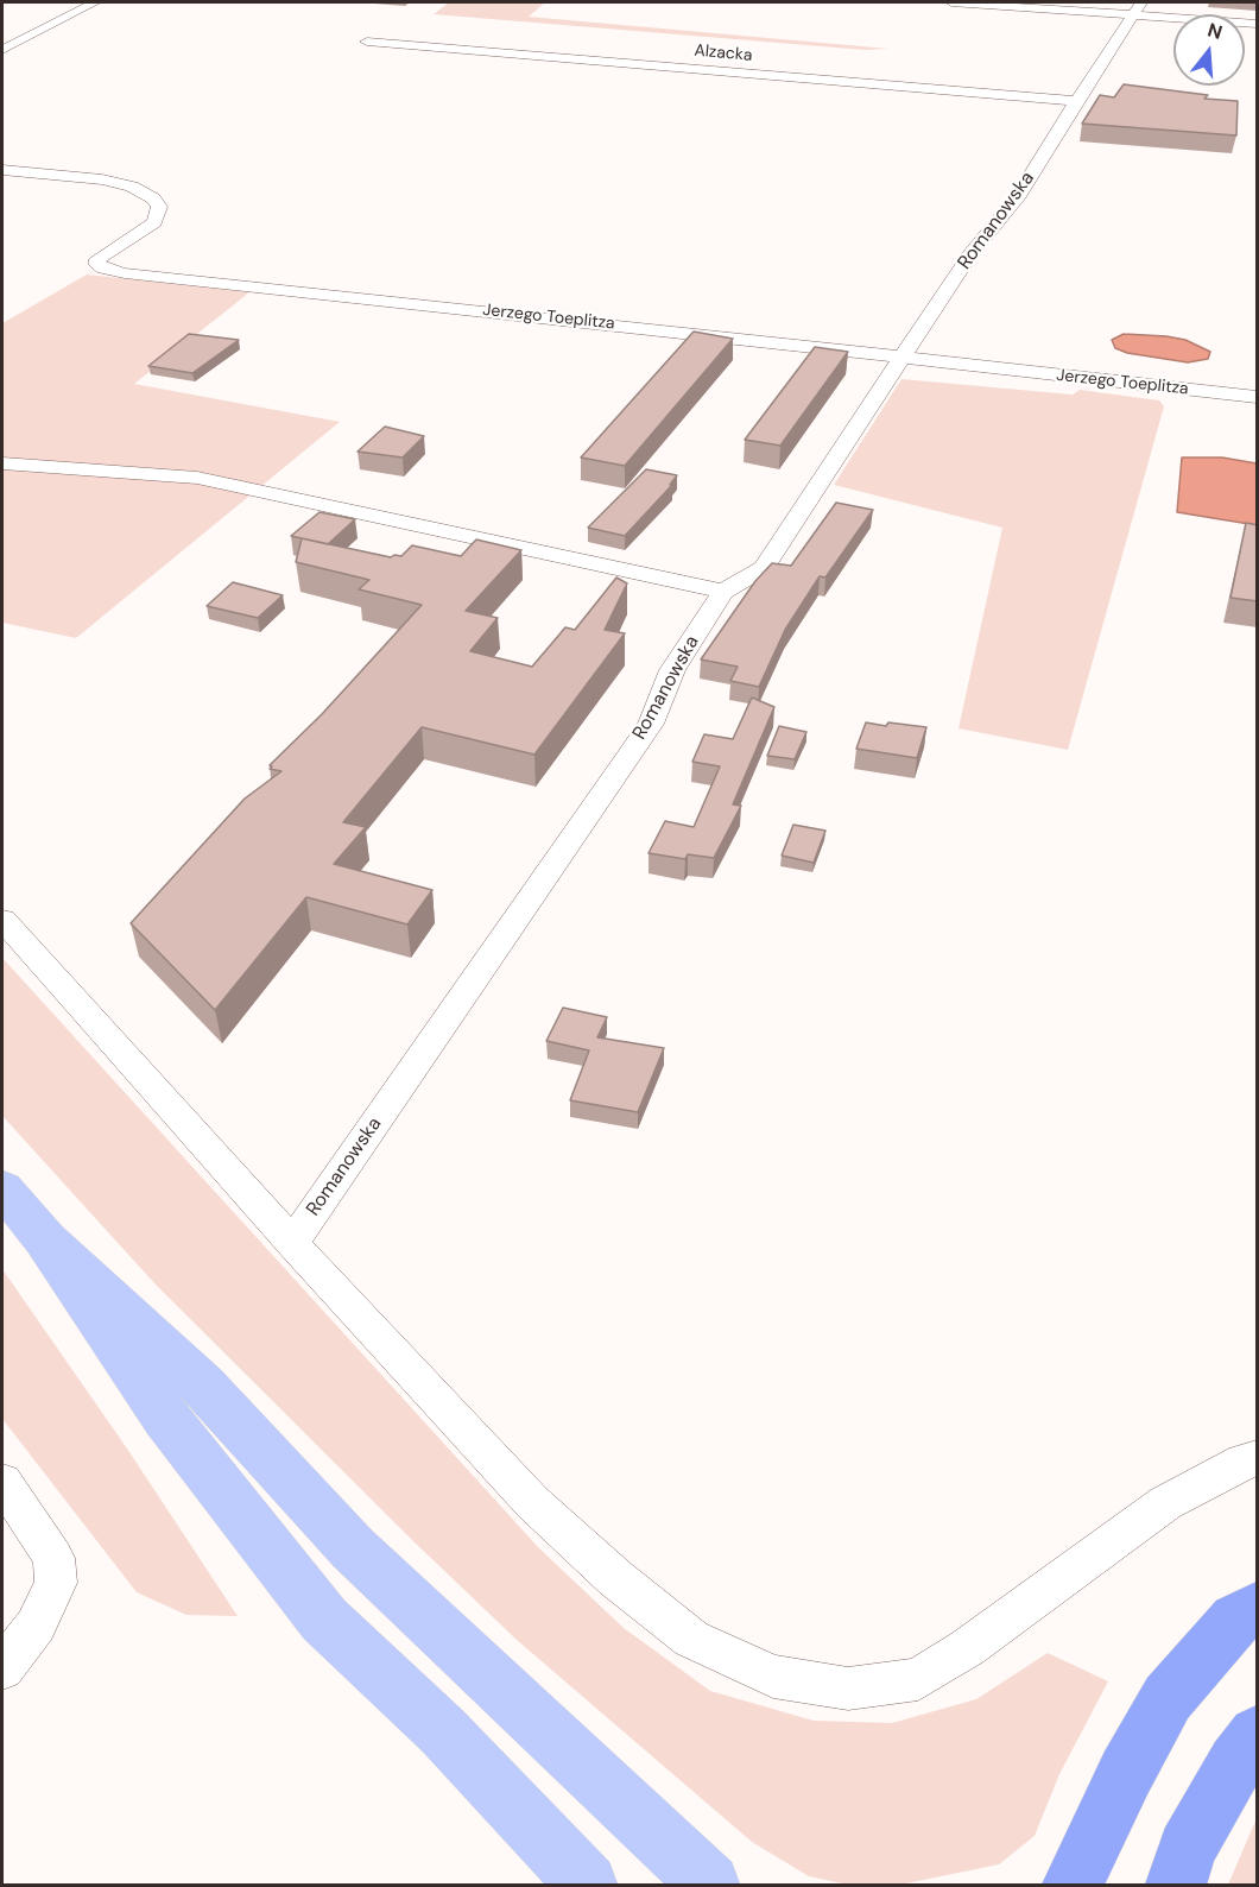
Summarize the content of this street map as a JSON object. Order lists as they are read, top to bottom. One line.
{"streets":{"street":["Alzacka","Romanowska","Jerzego Toeplitza"]},"crossings":[["Alzacka","Romanowska"],["Romanowska","Jerzego Toeplitza"]],"north":"top"}
